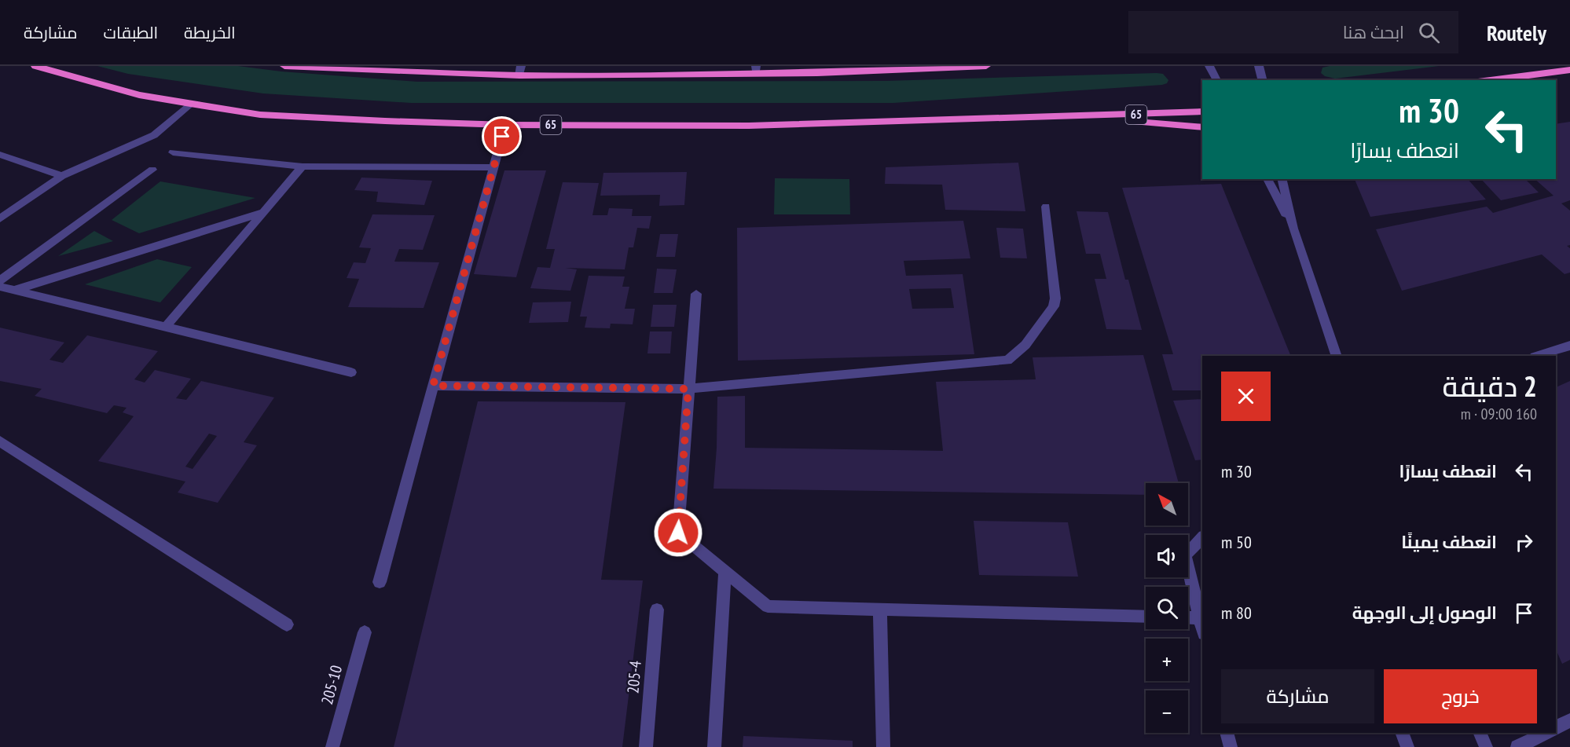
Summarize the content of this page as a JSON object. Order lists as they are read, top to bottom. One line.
{"streets":{"highway":["65"],"street":["205-4","205-10"]},"north":"top left","page":{"header":"Routely","search":"ابحث هنا","nav":["الخريطة","الطبقات","مشاركة"],"turn":["30 m","انعطف يسارًا"],"heading":["2 دقيقة","160 m · 09:00"],"list":[{"name":"انعطف يسارًا","value":"30 m"},{"name":"انعطف يمينًا","value":"50 m"},{"name":"الوصول إلى الوجهة","value":"80 m"}],"map_buttons":["+","−"],"buttons":["خروج","مشاركة"]}}
